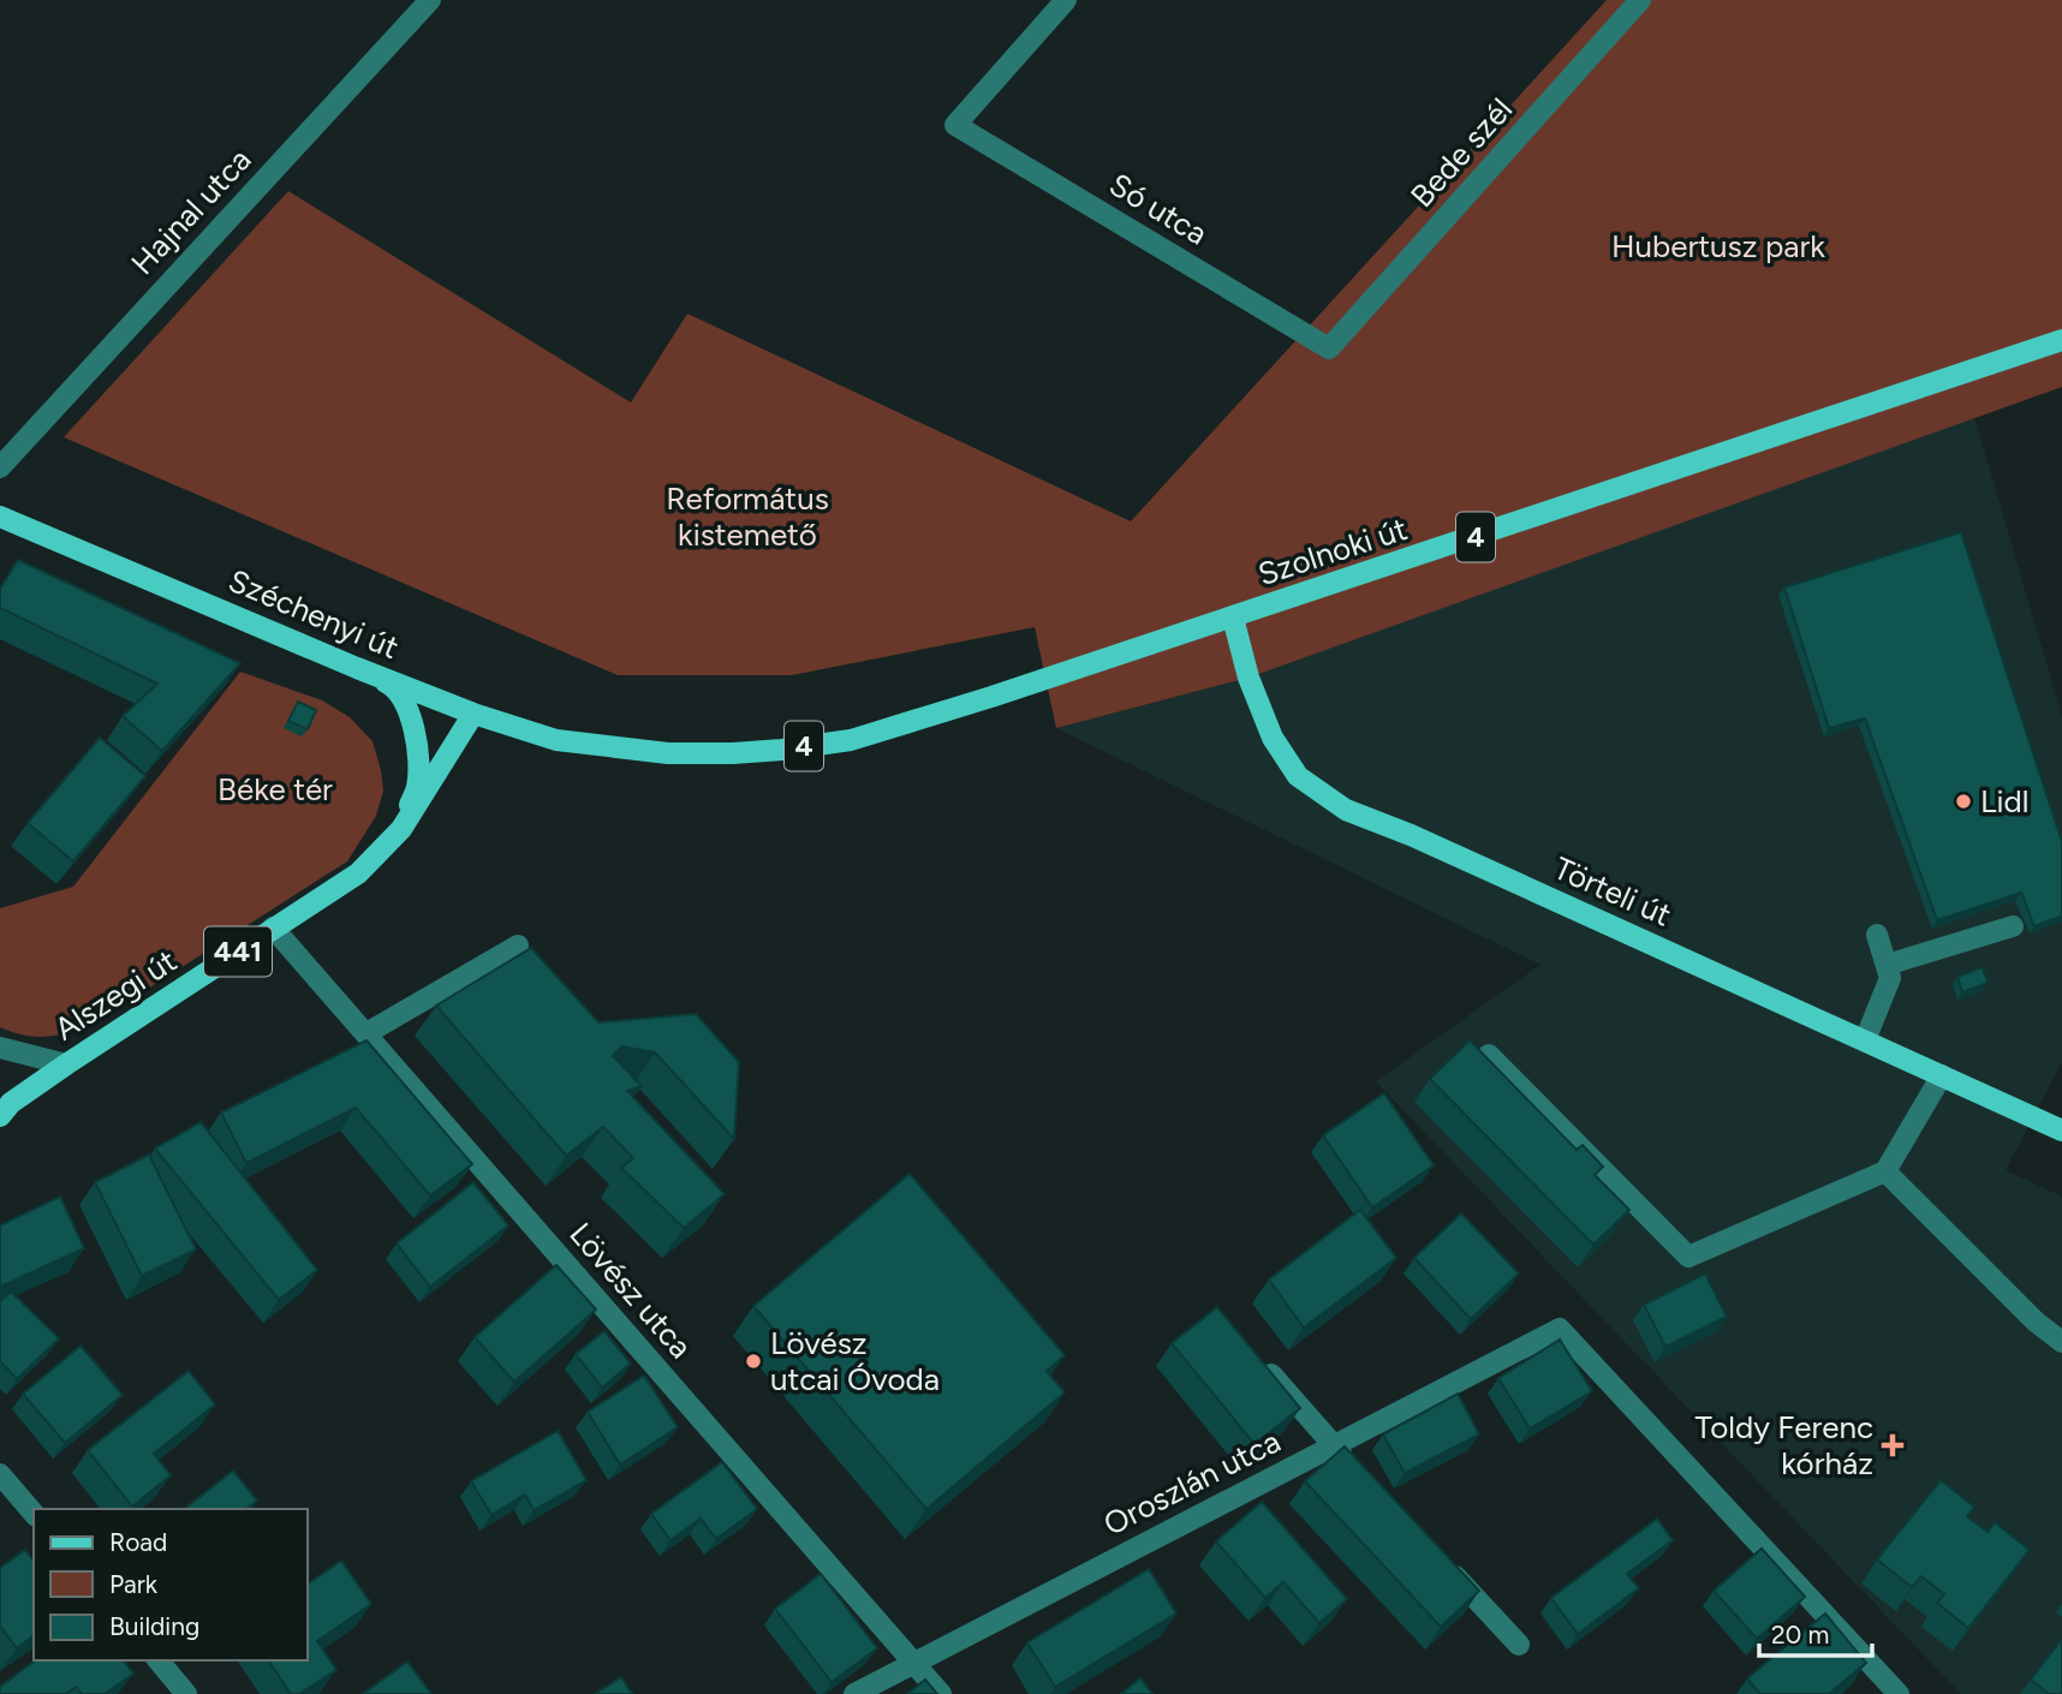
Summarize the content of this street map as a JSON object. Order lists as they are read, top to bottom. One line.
{"streets":{"main road":["4","Szolnoki út","Széchenyi út","Törteli út","441","Alszegi út"],"street":["Bede szél","Só utca","Hajnal utca","Lövész utca","Oroszlán utca"]},"crossings":[["Bede szél","Só utca"],["Szolnoki út","Széchenyi út"],["Szolnoki út","Törteli út"],["Széchenyi út","441"],["Széchenyi út","Alszegi út"],["441","Alszegi út"],["Alszegi út","Lövész utca"],["Lövész utca","Oroszlán utca"]],"parks":["Hubertusz park","Református kistemető","Béke tér"],"places":{"other":["Lidl","Lövész utcai Óvoda"],"health":["Toldy Ferenc kórház"]},"legend":["Road","Park","Building"],"scale_bar":"20 m"}
